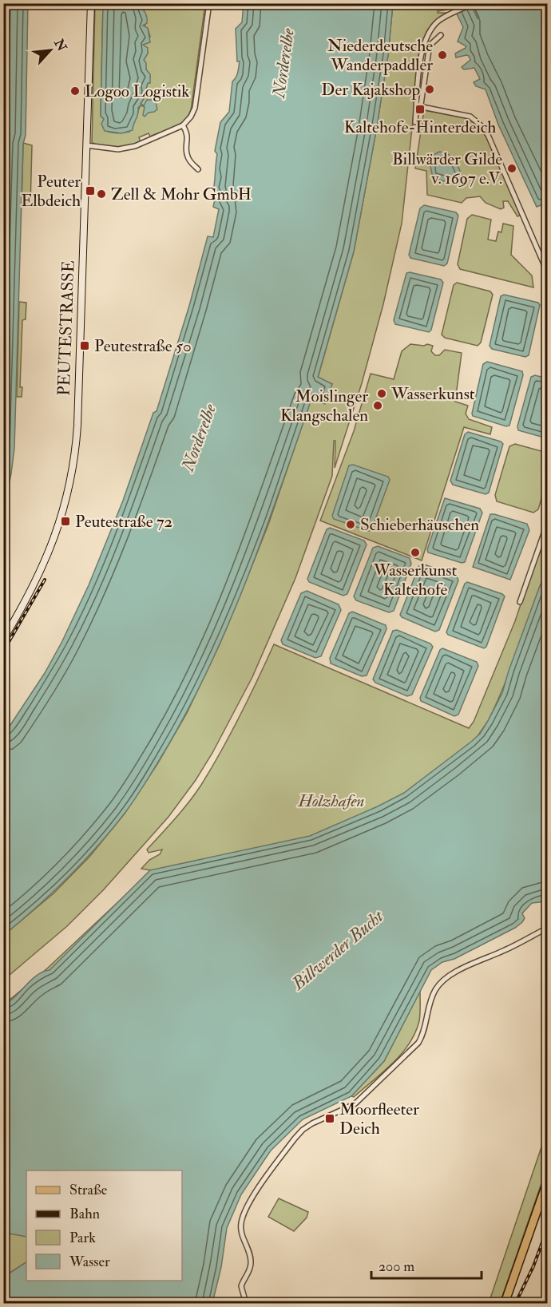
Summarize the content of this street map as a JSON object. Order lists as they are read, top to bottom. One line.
{"streets":{"street":["PEUTESTRASSE"]},"water":["Norderelbe","Billwerder Bucht"],"parks":["Holzhafen"],"places":{"other":["Niederdeutsche Wanderpaddler","Der Kajakshop","Logoo Logistik","Billwärder Gilde v. 1697 e.V.","Zell & Mohr GmbH","Wasserkunst","Moislinger Klangschalen","Schieberhäuschen","Wasserkunst Kaltehofe"],"transit":["Kaltehofe-Hinterdeich","Peuter Elbdeich","Peutestraße 50","Peutestraße 72","Moorfleeter Deich"]},"legend":["Straße","Bahn","Park","Wasser"],"scale_bar":"200 m","north":"top right"}
